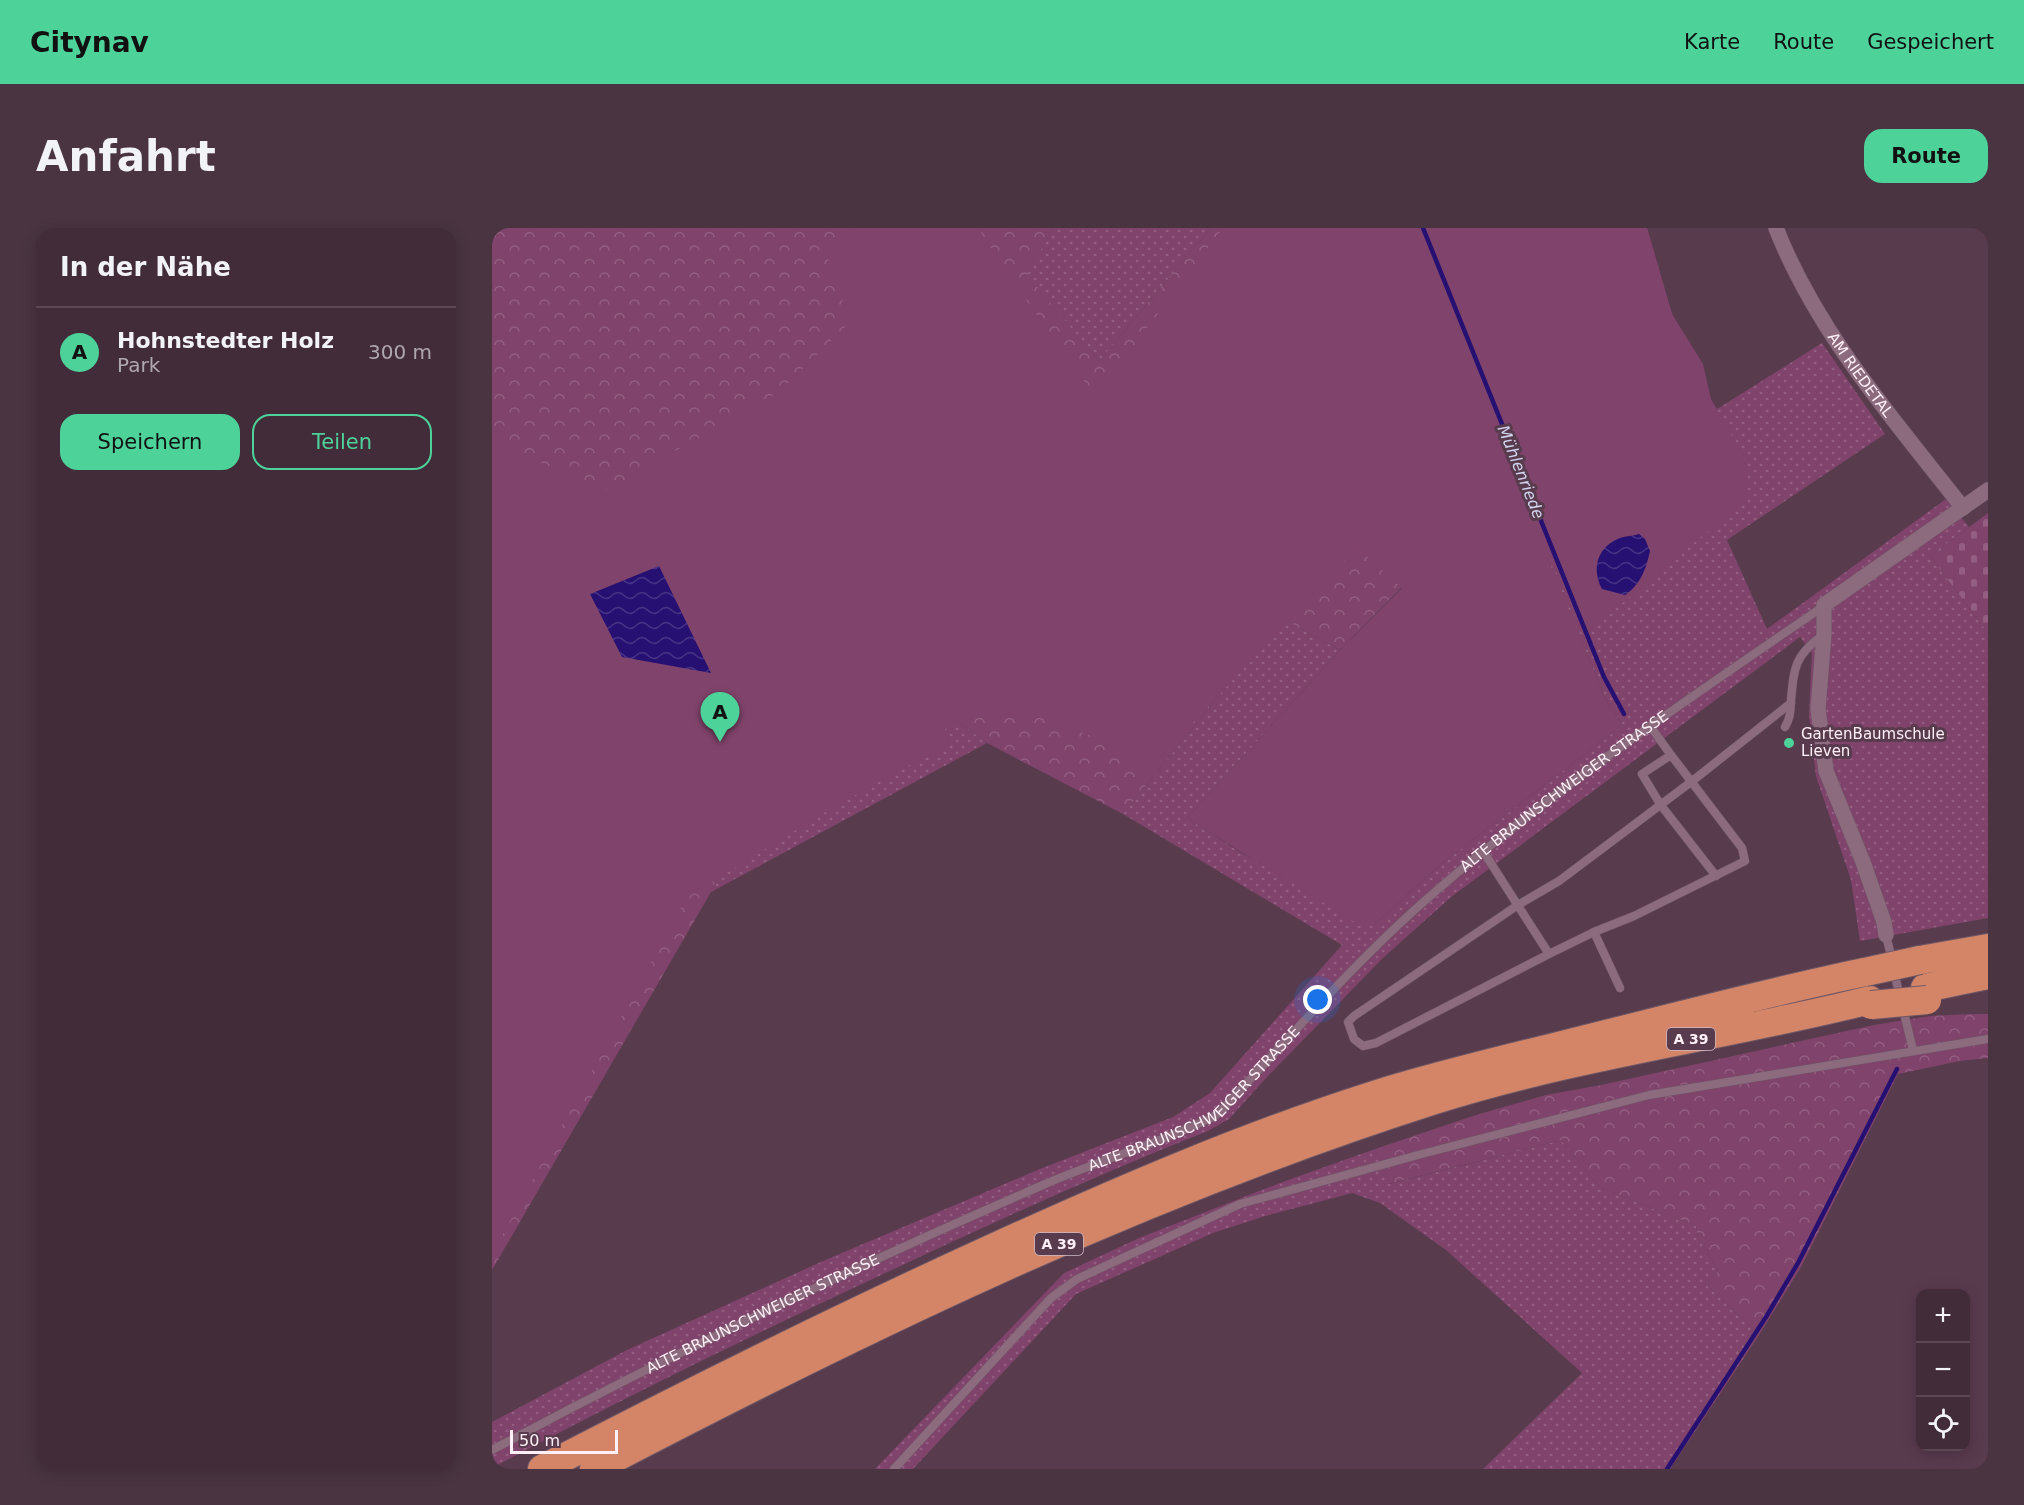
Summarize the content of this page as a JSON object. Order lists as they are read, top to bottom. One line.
{"streets":{"highway":["A 39"],"street":["AM RIEDETAL","ALTE BRAUNSCHWEIGER STRASSE"]},"crossings":[["AM RIEDETAL","ALTE BRAUNSCHWEIGER STRASSE"]],"water":["Mühlenriede"],"places":["GartenBaumschule Lieven"],"scale_bar":"50 m","page":{"header":"Citynav","nav":["Karte","Route","Gespeichert"],"buttons":["Route",["Speichern","Teilen"]],"title":"Anfahrt","heading":"In der Nähe","list":[{"mark":"A","name":"Hohnstedter Holz","note":"Park","value":"300 m"}],"pins":"A","map_buttons":["+","−"],"scale":"50 m"}}
